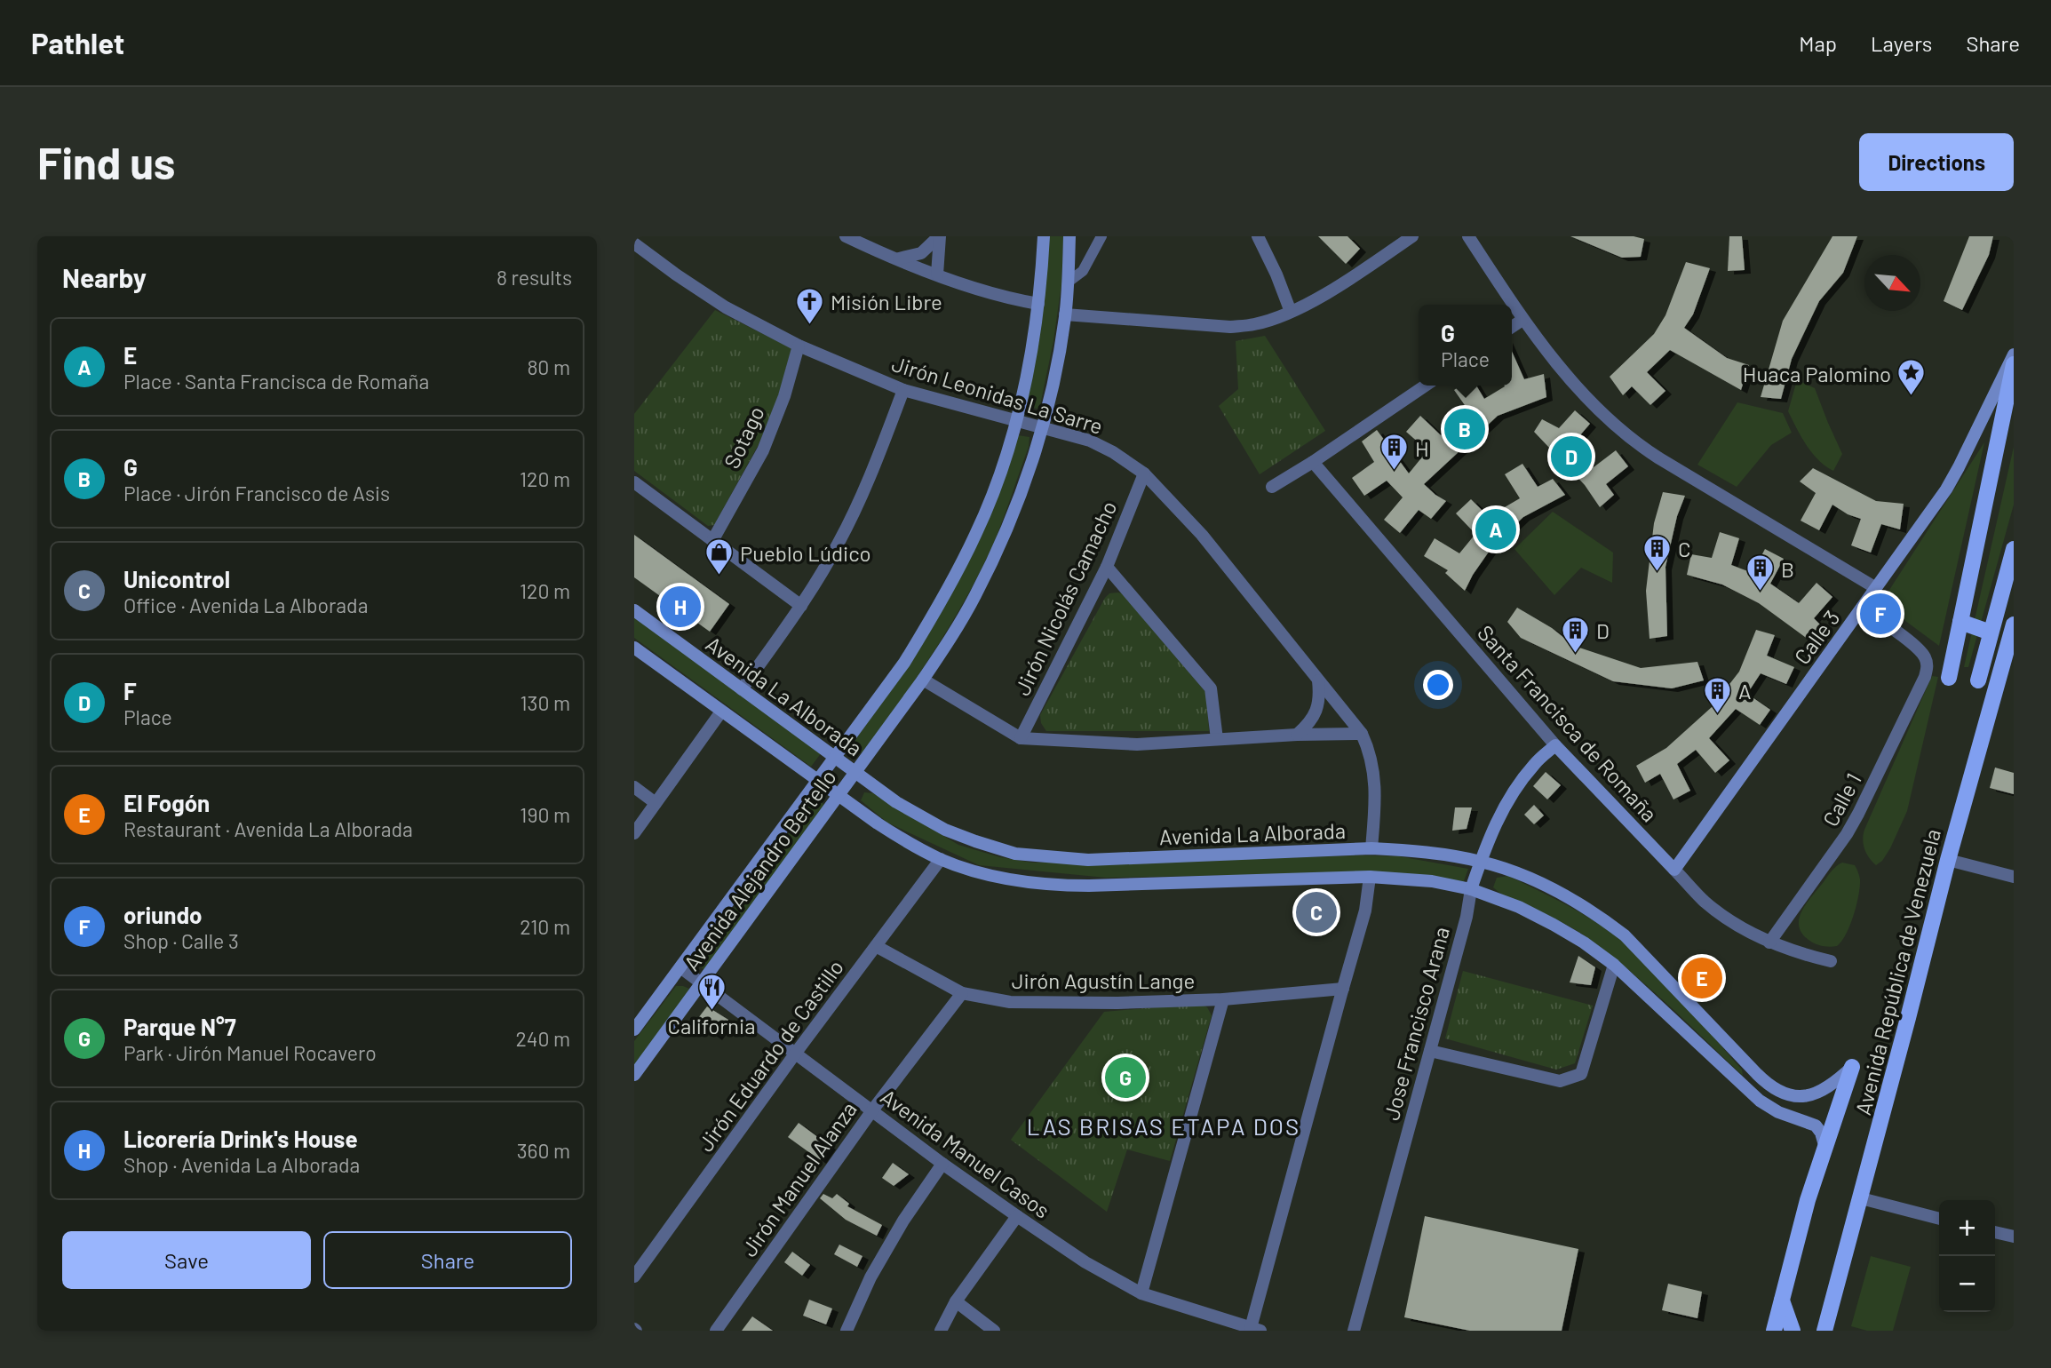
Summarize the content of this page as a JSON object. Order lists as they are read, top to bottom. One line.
{"streets":{"main road":["Calle 3","Avenida La Alborada","Santa Francisca de Romaña","Avenida Alejandro Bertello","Avenida República de Venezuela","Jose Francisco Arana"],"street":["Jirón Leonidas La Sarre","Sotago","Jirón Nicolás Camacho","Calle 1","Jirón Agustín Lange","Jirón Eduardo de Castillo","Avenida Manuel Casos","Jirón Manuel Alanza"]},"crossings":[["Jirón Leonidas La Sarre","Sotago"],["Jirón Leonidas La Sarre","Jirón Nicolás Camacho"],["Jirón Leonidas La Sarre","Avenida La Alborada"],["Jirón Leonidas La Sarre","Avenida Alejandro Bertello"],["Calle 3","Santa Francisca de Romaña"],["Calle 3","Calle 1"],["Avenida La Alborada","Avenida Alejandro Bertello"],["Avenida La Alborada","Avenida República de Venezuela"],["Avenida La Alborada","Jose Francisco Arana"],["Santa Francisca de Romaña","Calle 1"],["Santa Francisca de Romaña","Jose Francisco Arana"],["Avenida Alejandro Bertello","Avenida Manuel Casos"],["Jirón Agustín Lange","Jirón Eduardo de Castillo"],["Jirón Agustín Lange","Jirón Manuel Alanza"],["Jirón Eduardo de Castillo","Avenida Manuel Casos"],["Avenida Manuel Casos","Jirón Manuel Alanza"]],"districts":["LAS BRISAS ETAPA DOS"],"places":{"church":["Misión Libre"],"place":["Huaca Palomino"],"building":["H","C","B","D","A"],"shop":["Pueblo Lúdico"],"restaurant":["California"]},"north":"bottom right","page":{"header":"Pathlet","nav":["Map","Layers","Share"],"buttons":["Directions",["Save","Share"]],"title":"Find us","heading":["Nearby","8 results"],"popup":["G","Place"],"list":[{"mark":"A","name":"E","note":"Place · Santa Francisca de Romaña","value":"80 m"},{"mark":"B","name":"G","note":"Place · Jirón Francisco de Asis","value":"120 m"},{"mark":"C","name":"Unicontrol","note":"Office · Avenida La Alborada","value":"120 m"},{"mark":"D","name":"F","note":"Place","value":"130 m"},{"mark":"E","name":"El Fogón","note":"Restaurant · Avenida La Alborada","value":"190 m"},{"mark":"F","name":"oriundo","note":"Shop · Calle 3","value":"210 m"},{"mark":"G","name":"Parque N°7","note":"Park · Jirón Manuel Rocavero","value":"240 m"},{"mark":"H","name":"Licorería Drink's House","note":"Shop · Avenida La Alborada","value":"360 m"}],"pins":["B","D","A","H","F","C","E","G"],"map_buttons":["+","−"]}}
